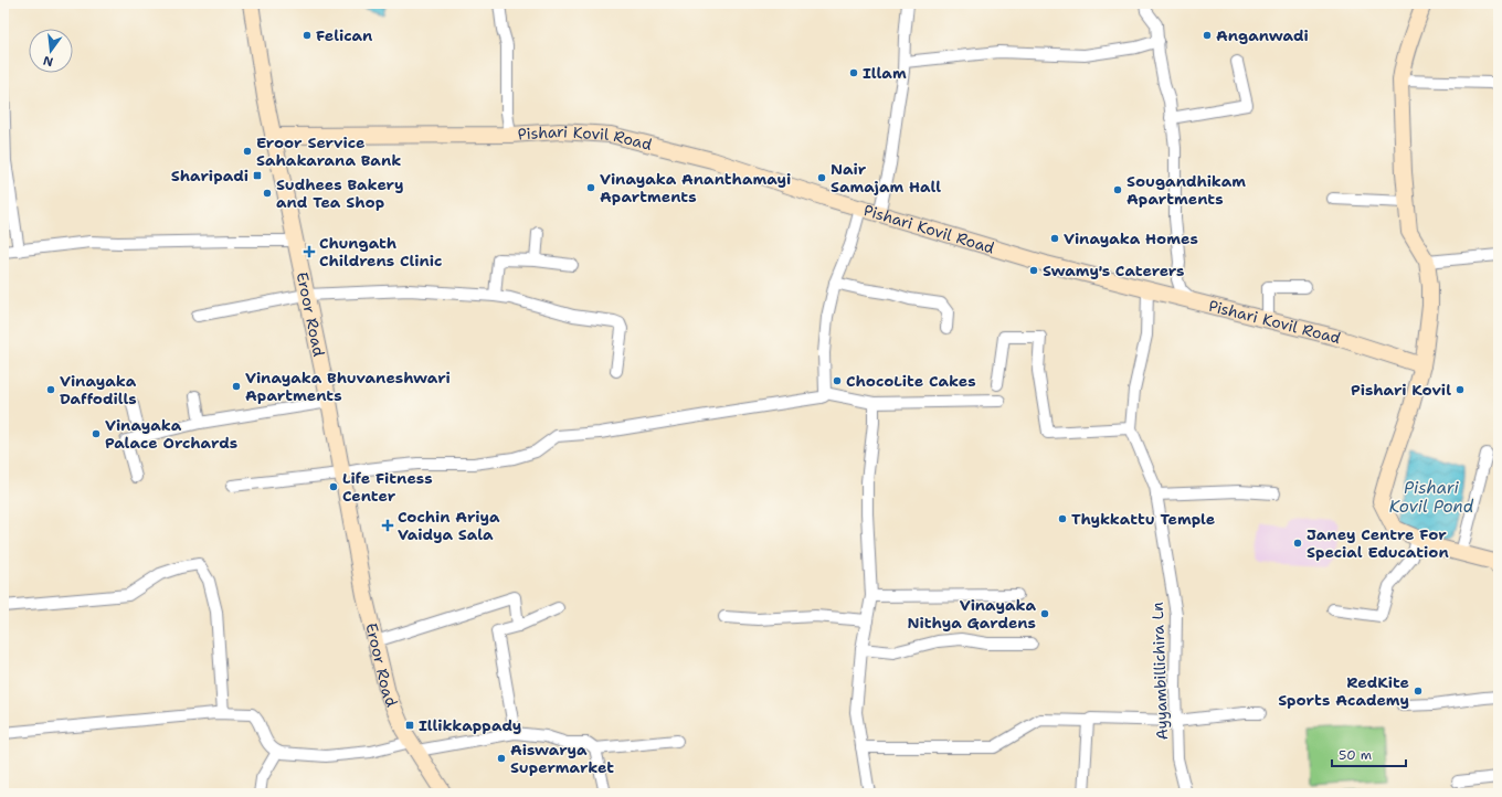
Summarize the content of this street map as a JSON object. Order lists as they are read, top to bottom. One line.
{"streets":{"street":["Pishari Kovil Road","Eroor Road","Ayyambillichira Ln"]},"crossings":[["Pishari Kovil Road","Eroor Road"],["Pishari Kovil Road","Ayyambillichira Ln"]],"water":["Pishari Kovil Pond"],"places":{"other":["Felican","Anganwadi","Illam","Eroor Service Sahakarana Bank","Nair Samajam Hall","Vinayaka Ananthamayi Apartments","Sougandhikam Apartments","Sudhees Bakery and Tea Shop","Vinayaka Homes","Swamy's Caterers","ChocoLite Cakes","Vinayaka Bhuvaneshwari Apartments","Vinayaka Daffodills","Pishari Kovil","Vinayaka Palace Orchards","Life Fitness Center","Thykkattu Temple","Janey Centre For Special Education","Vinayaka Nithya Gardens","RedKite Sports Academy","Aiswarya Supermarket"],"transit":["Sharipadi","Illikkappady"],"health":["Chungath Childrens Clinic","Cochin Ariya Vaidya Sala"]},"scale_bar":"50 m","north":"bottom"}
